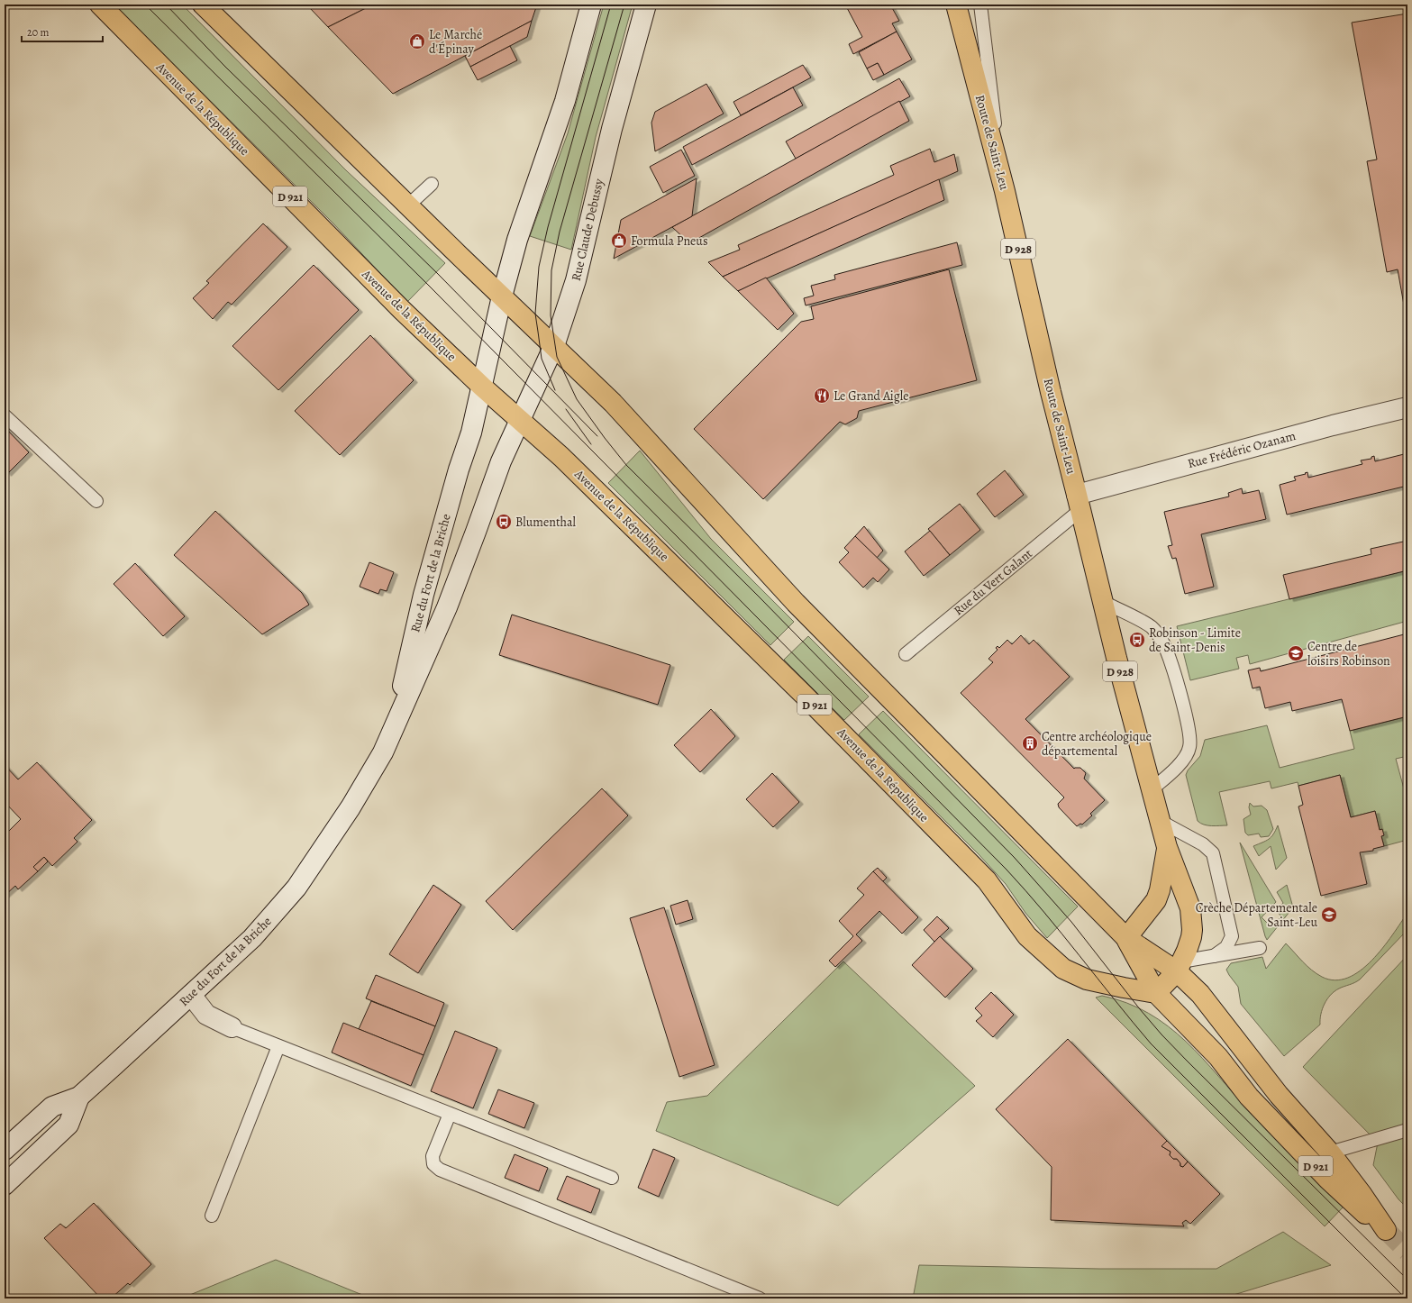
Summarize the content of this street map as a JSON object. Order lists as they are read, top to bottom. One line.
{"streets":{"main road":["Avenue de la République","Route de Saint-Leu","D 921","Rue Claude Debussy","D 928","Rue Frédéric Ozanam","Rue du Fort de la Briche"],"lane":["Rue du Vert Galant"]},"crossings":[["Avenue de la République","D 921"],["Avenue de la République","Rue Claude Debussy"],["Avenue de la République","Rue du Fort de la Briche"],["Route de Saint-Leu","D 921"],["Route de Saint-Leu","Rue Frédéric Ozanam"],["Route de Saint-Leu","Rue du Vert Galant"],["D 921","Rue Claude Debussy"],["Rue Claude Debussy","Rue du Fort de la Briche"],["Rue Frédéric Ozanam","Rue du Vert Galant"]],"places":{"shop":["Le Marché d'Épinay","Formula Pneus"],"restaurant":["Le Grand Aigle"],"bus stop":["Blumenthal","Robinson - Limite de Saint-Denis"],"school or university":["Centre de loisirs Robinson","Crèche Départementale Saint-Leu"],"building":["Centre archéologique départemental"]},"scale_bar":"20 m"}
